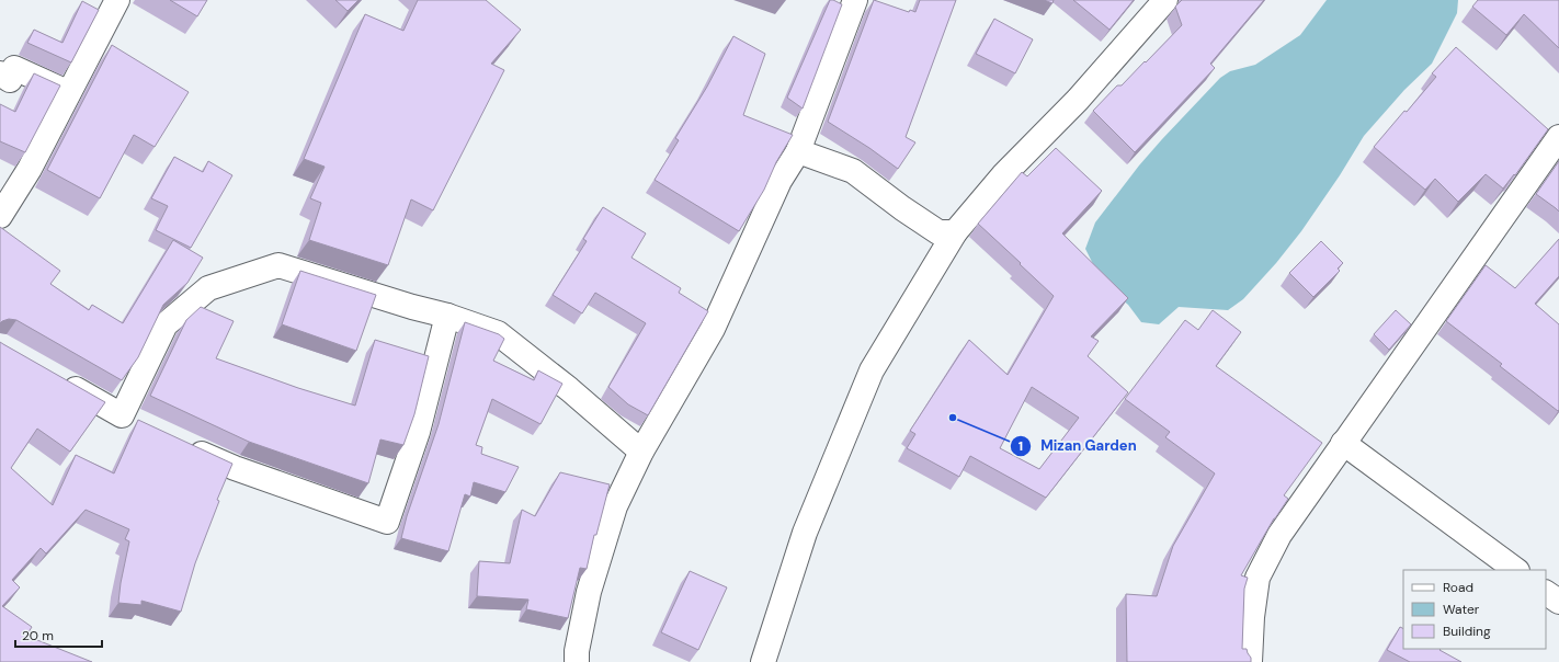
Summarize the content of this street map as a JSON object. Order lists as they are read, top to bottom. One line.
{"places":["Mizan Garden"],"legend":["Road","Water","Building"],"scale_bar":"20 m"}
